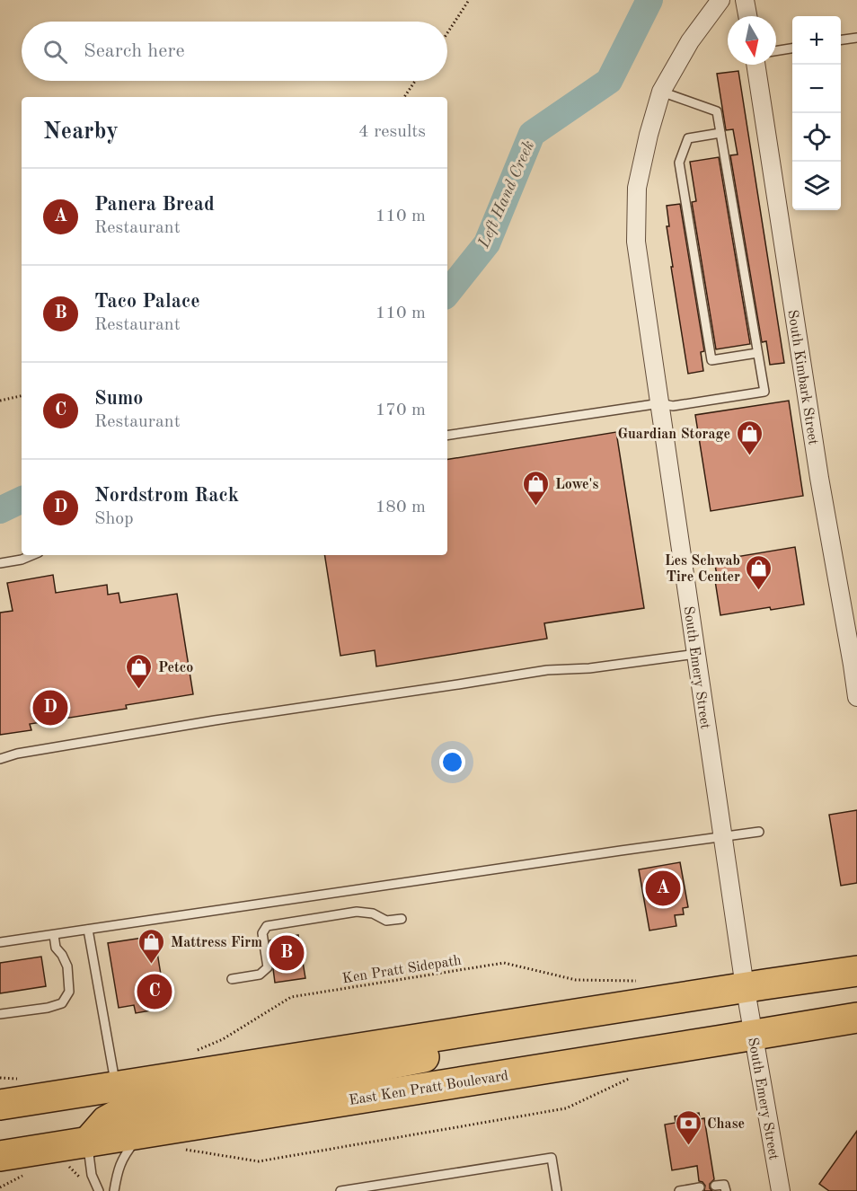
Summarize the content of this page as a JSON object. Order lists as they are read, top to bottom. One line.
{"streets":{"highway":["East Ken Pratt Boulevard"],"street":["South Kimbark Street","South Emery Street"],"path":["Ken Pratt Sidepath"]},"crossings":[["South Emery Street","East Ken Pratt Boulevard"]],"water":["Left Hand Creek"],"places":{"shop":["Guardian Storage","Lowe's","Les Schwab Tire Center","Petco","Mattress Firm"],"bank":["Chase"]},"north":"bottom","page":{"map_buttons":["+","−"],"search":"Search here","heading":["Nearby","4 results"],"list":[{"mark":"A","name":"Panera Bread","note":"Restaurant","value":"110 m"},{"mark":"B","name":"Taco Palace","note":"Restaurant","value":"110 m"},{"mark":"C","name":"Sumo","note":"Restaurant","value":"170 m"},{"mark":"D","name":"Nordstrom Rack","note":"Shop","value":"180 m"}],"pins":["D","A","B","C"]}}
